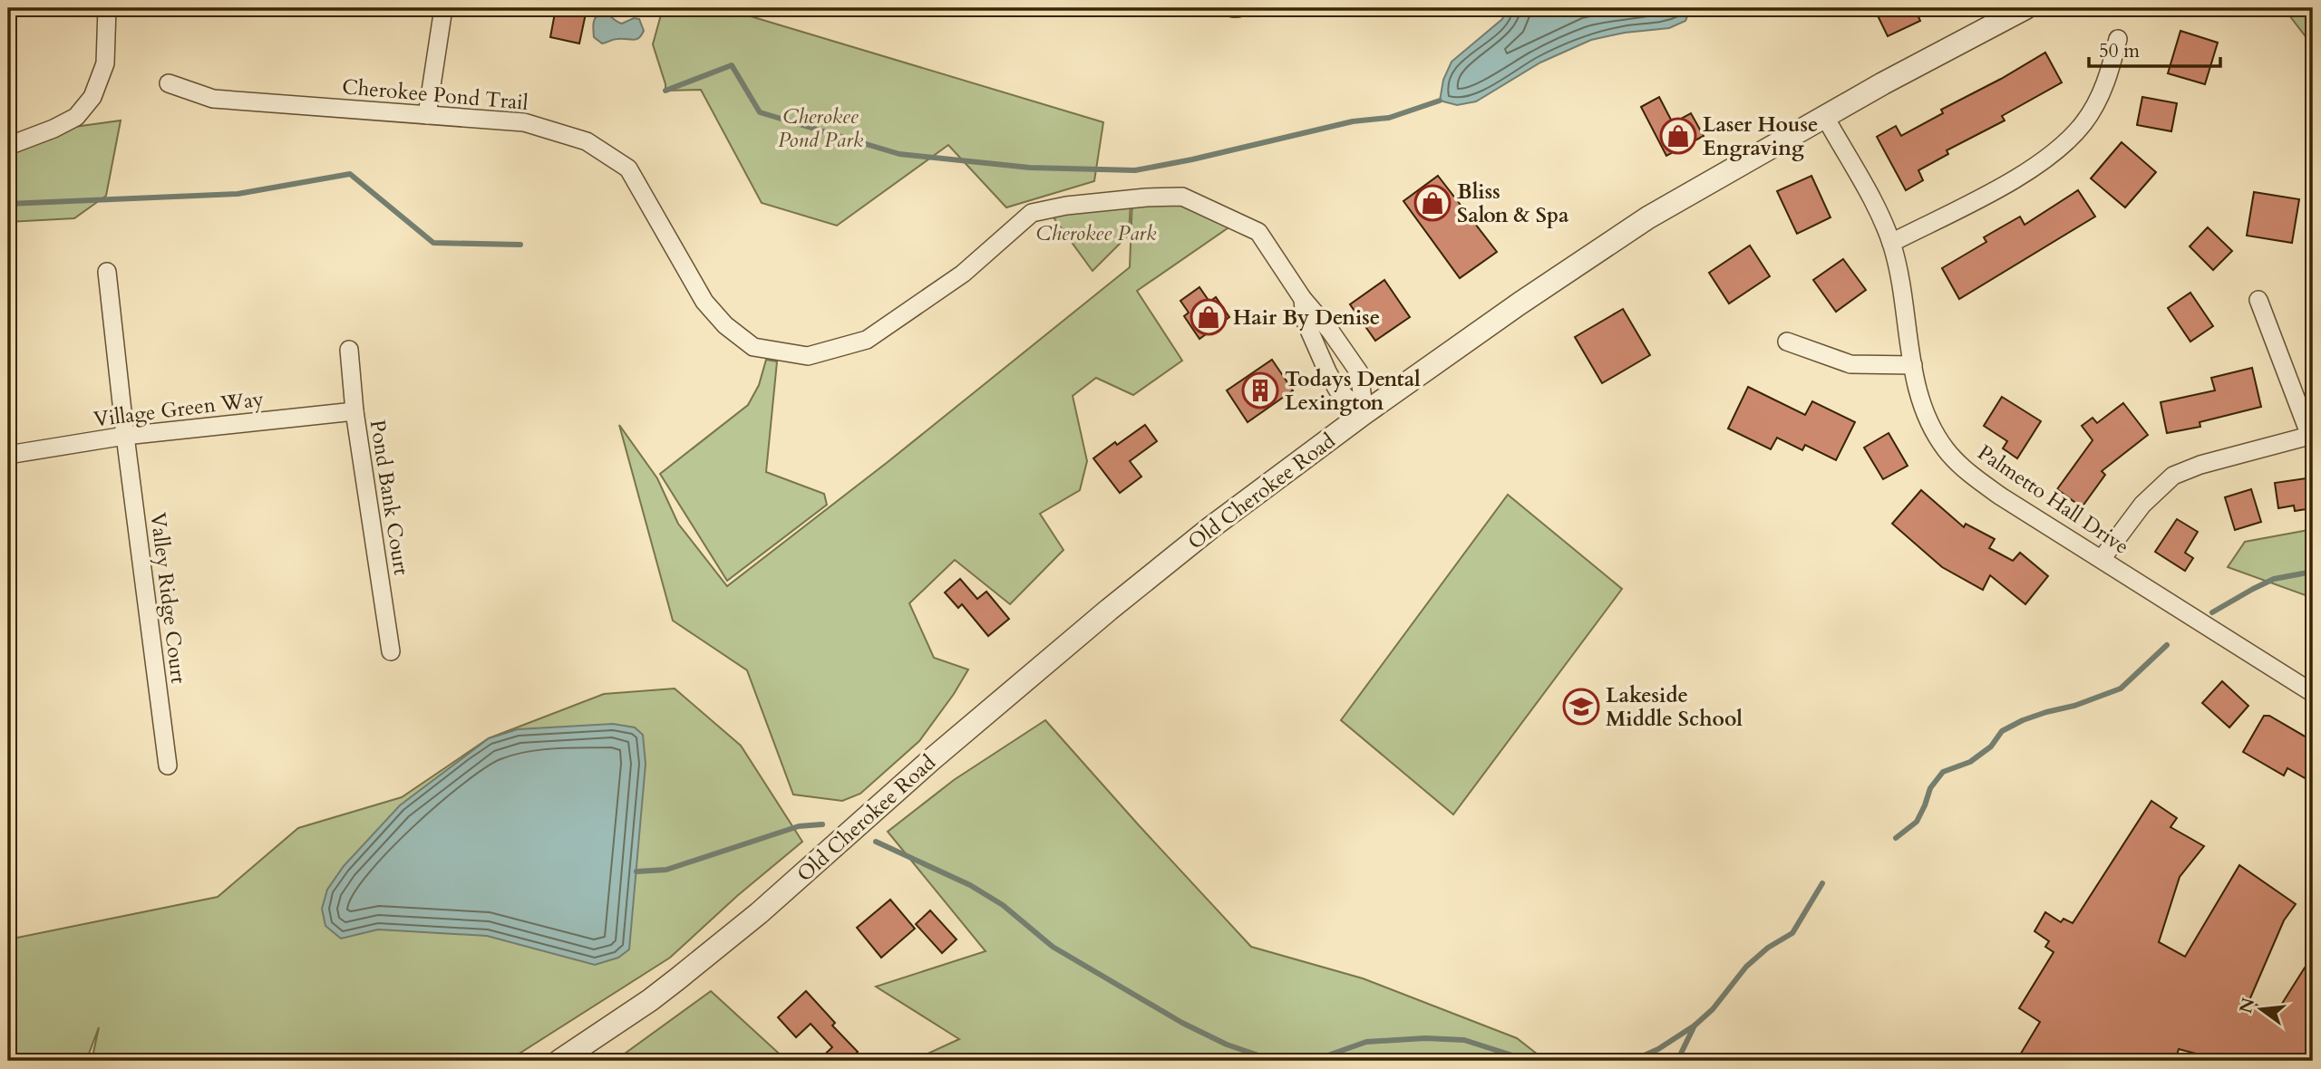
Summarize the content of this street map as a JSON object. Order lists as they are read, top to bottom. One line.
{"streets":{"street":["Cherokee Pond Trail","Village Green Way","Old Cherokee Road","Pond Bank Court","Palmetto Hall Drive","Valley Ridge Court"]},"crossings":[["Cherokee Pond Trail","Old Cherokee Road"],["Village Green Way","Pond Bank Court"],["Village Green Way","Valley Ridge Court"],["Old Cherokee Road","Palmetto Hall Drive"]],"parks":["Cherokee Pond Park","Cherokee Park"],"places":{"shop":["Laser House Engraving","Bliss Salon & Spa","Hair By Denise"],"building":["Todays Dental Lexington"],"school or university":["Lakeside Middle School"]},"scale_bar":"50 m","north":"left"}
